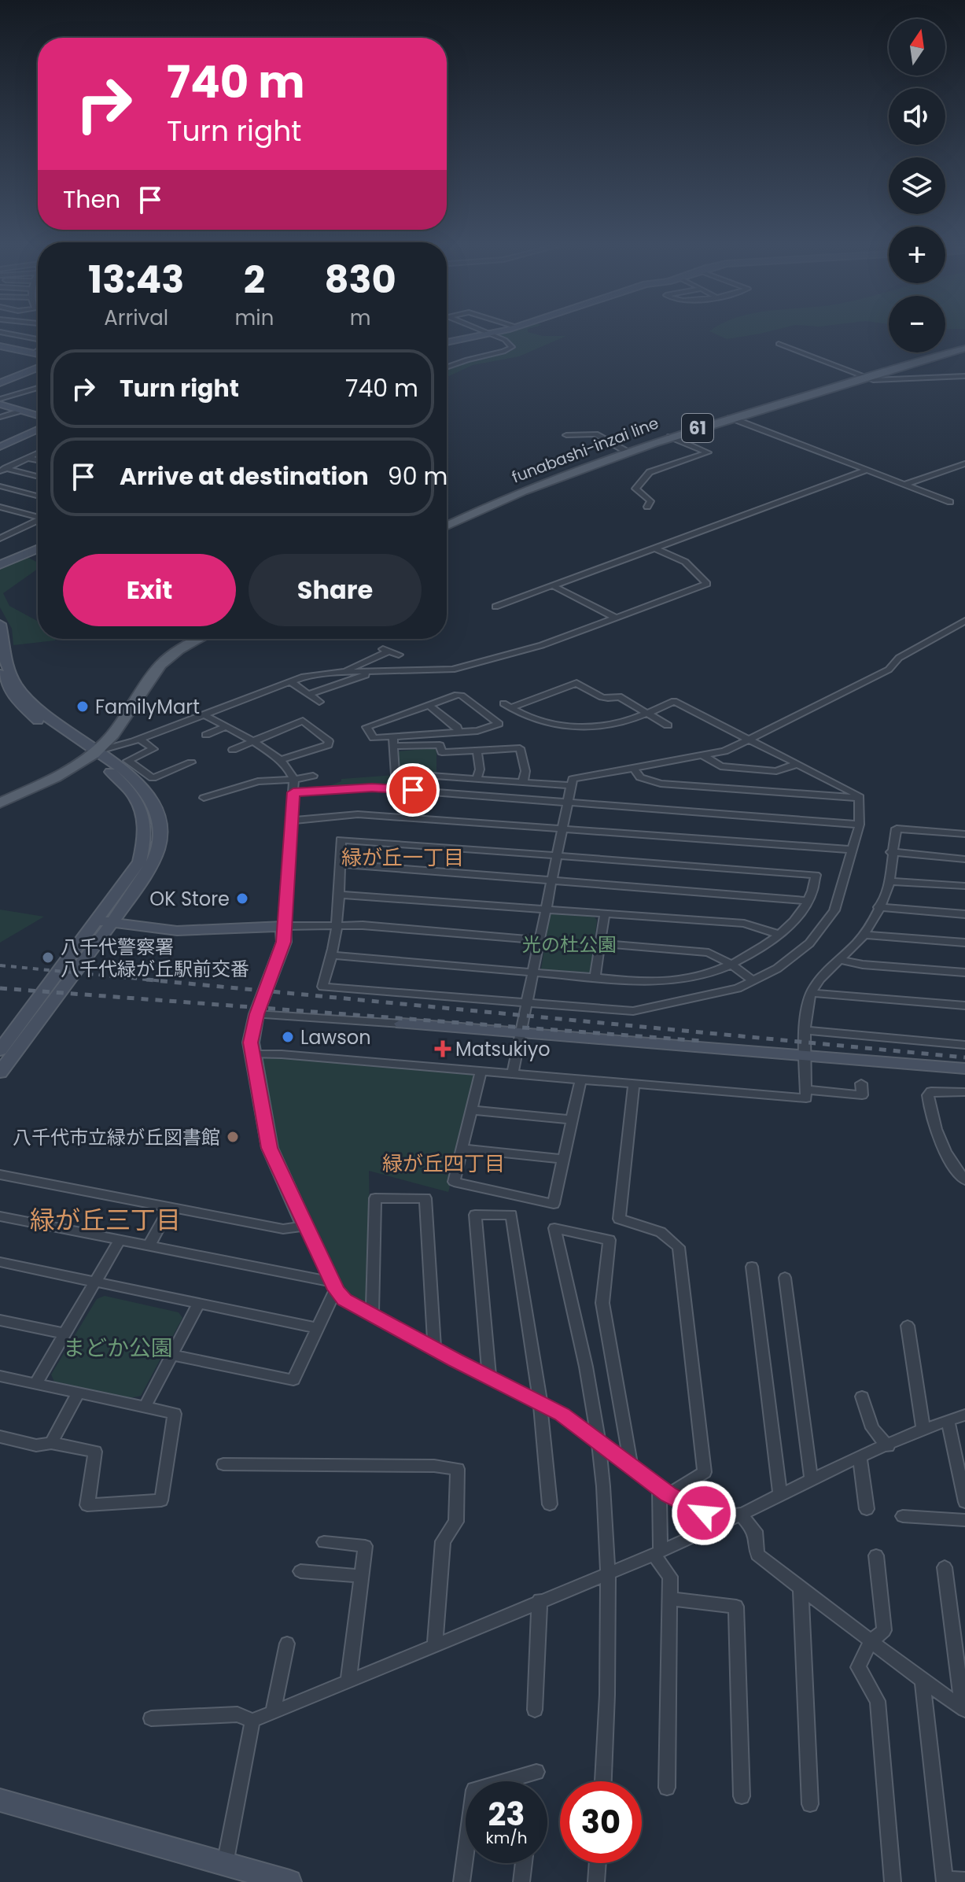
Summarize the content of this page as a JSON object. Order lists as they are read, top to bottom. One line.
{"streets":{"main road":["61","funabashi-inzai line"]},"districts":["緑が丘一丁目","緑が丘四丁目","緑が丘三丁目"],"parks":["光の杜公園","まどか公園"],"places":{"other":["FamilyMart","OK Store","八千代警察署 八千代緑が丘駅前交番","Lawson","八千代市立緑が丘図書館"],"health":["Matsukiyo"]},"north":"top","page":{"map_buttons":["+","−"],"turn":["740 m","Turn right"],"then":"Then","eta":["13:43","Arrival","2","min","830","m"],"list":[{"name":"Turn right","value":"740 m"},{"name":"Arrive at destination","value":"90 m"}],"buttons":["Exit","Share"],"speed":"23 km/h","limit":"30"}}
